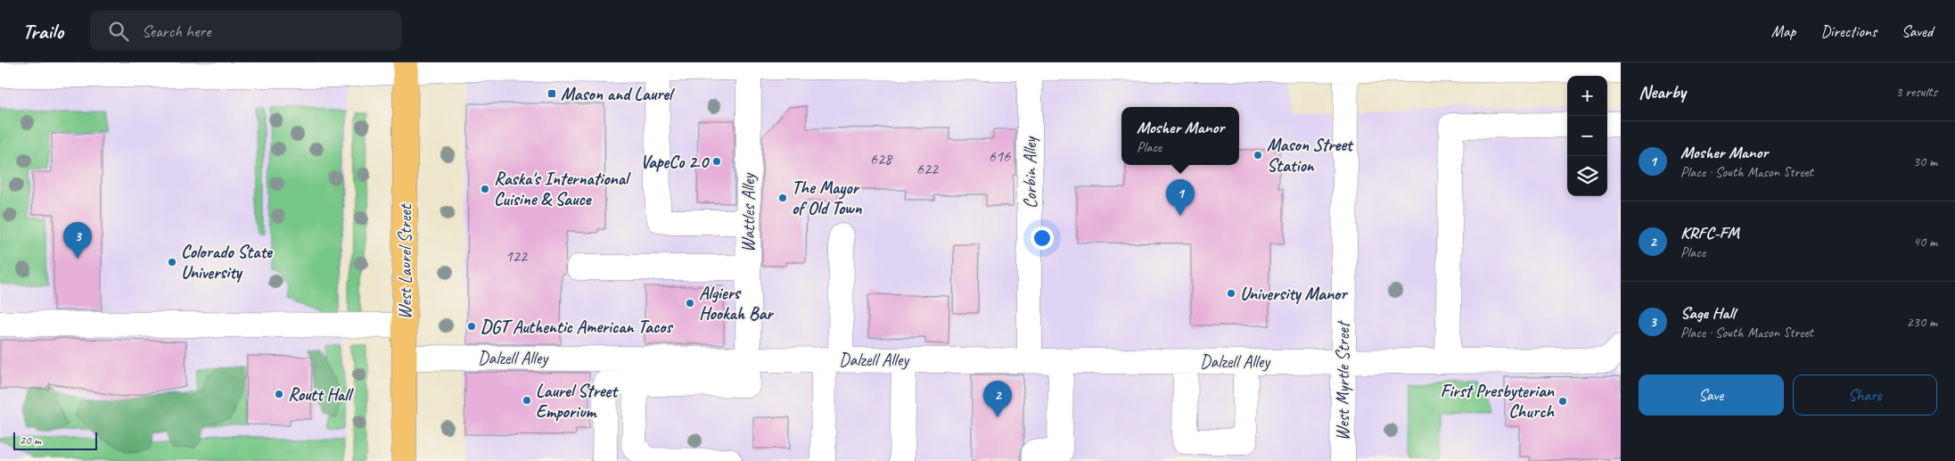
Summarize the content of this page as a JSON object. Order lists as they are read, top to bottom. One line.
{"streets":{"main road":["West Laurel Street"],"street":["Corbin Alley","Wattles Alley","Dalzell Alley","West Myrtle Street"]},"crossings":[["Corbin Alley","Dalzell Alley"],["Wattles Alley","Dalzell Alley"],["West Laurel Street","Dalzell Alley"],["Dalzell Alley","West Myrtle Street"]],"places":{"transit":["Mason and Laurel"],"other":["Mason Street Station","VapeCo 2.0","Raska's International Cuisine & Sauce","The Mayor of Old Town","Colorado State University","University Manor","Algiers Hookah Bar","DGT Authentic American Tacos","Routt Hall","Laurel Street Emporium","First Presbyterian Church"]},"house_numbers":["616","628","622","122"],"scale_bar":"20 m","page":{"header":"Trailo","search":"Search here","nav":["Map","Directions","Saved"],"heading":["Nearby","3 results"],"map_buttons":["+","−"],"popup":["Mosher Manor","Place"],"list":[{"mark":"1","name":"Mosher Manor","note":"Place · South Mason Street","value":"30 m"},{"mark":"2","name":"KRFC-FM","note":"Place","value":"40 m"},{"mark":"3","name":"Sage Hall","note":"Place · South Mason Street","value":"230 m"}],"pins":["1","3","2"],"buttons":["Save","Share"],"scale":"20 m"}}
